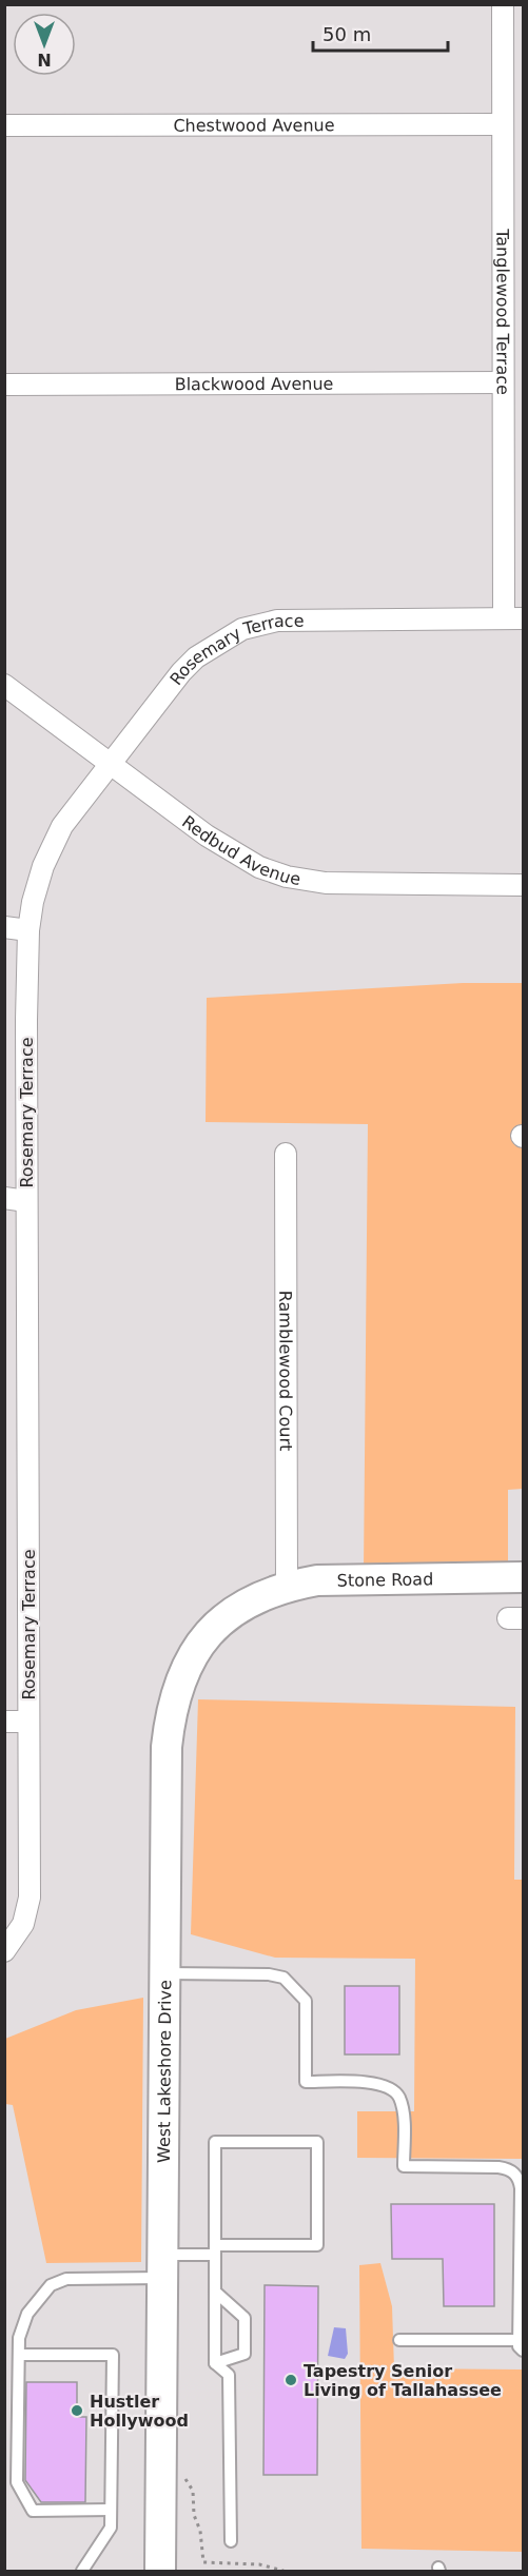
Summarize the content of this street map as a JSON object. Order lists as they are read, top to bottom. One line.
{"streets":{"street":["Chestwood Avenue","Tanglewood Terrace","Blackwood Avenue","Rosemary Terrace","Redbud Avenue","Ramblewood Court","Stone Road","West Lakeshore Drive"]},"crossings":[["Chestwood Avenue","Tanglewood Terrace"],["Tanglewood Terrace","Blackwood Avenue"],["Tanglewood Terrace","Rosemary Terrace"],["Rosemary Terrace","Redbud Avenue"],["Ramblewood Court","Stone Road"],["Stone Road","West Lakeshore Drive"]],"places":["Tapestry Senior Living of Tallahassee","Hustler Hollywood"],"scale_bar":"50 m","north":"bottom"}
